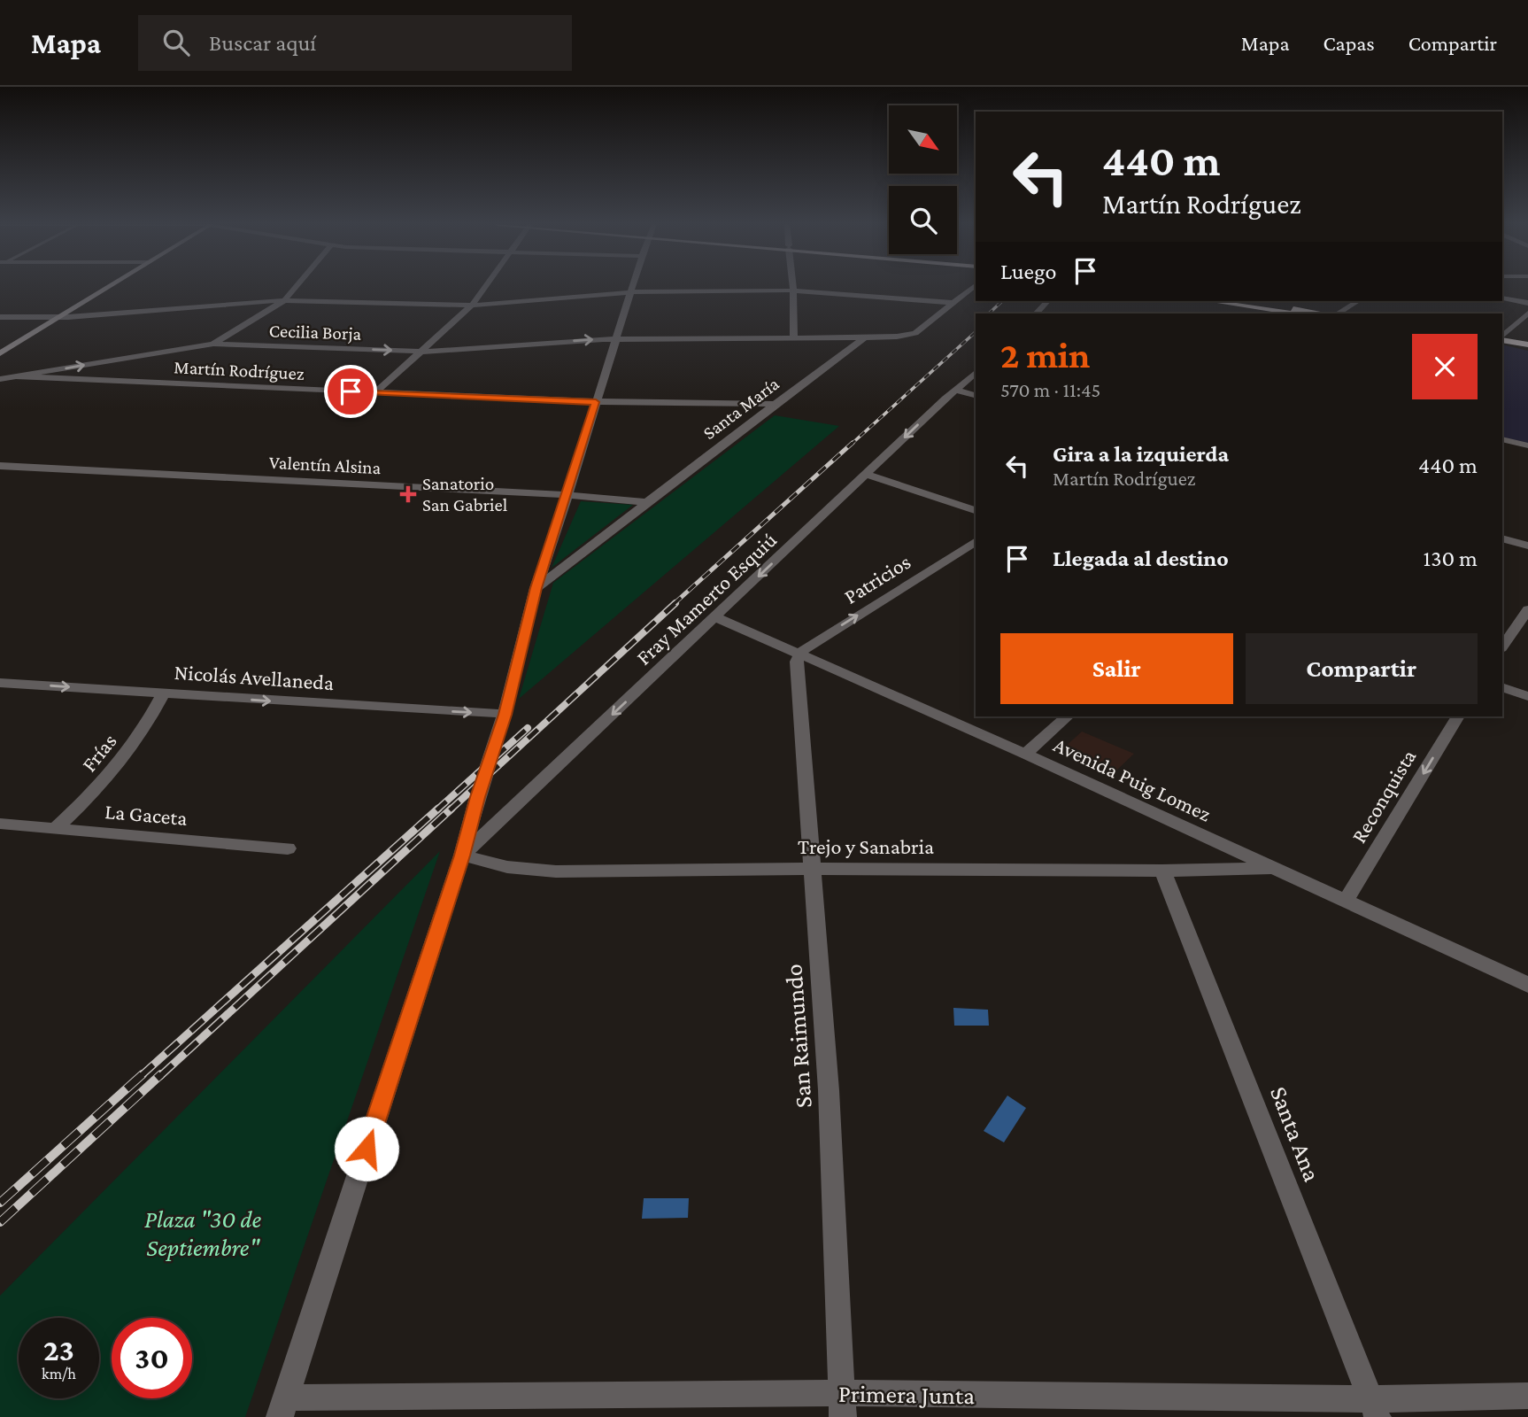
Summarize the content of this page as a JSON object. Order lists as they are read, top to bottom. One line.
{"streets":{"street":["Cecilia Borja","Martín Rodríguez","Santa María","Valentín Alsina","Patricios","Fray Mamerto Esquiú","Nicolás Avellaneda","Frías","Avenida Puig Lomez","Reconquista","La Gaceta","Trejo y Sanabria","San Raimundo","Santa Ana","Primera Junta"]},"crossings":[["Cecilia Borja","Martín Rodríguez"],["Cecilia Borja","Santa María"],["Martín Rodríguez","Santa María"],["Santa María","Valentín Alsina"],["Patricios","Avenida Puig Lomez"],["Patricios","San Raimundo"],["Fray Mamerto Esquiú","Avenida Puig Lomez"],["Fray Mamerto Esquiú","Trejo y Sanabria"],["Nicolás Avellaneda","Frías"],["Frías","La Gaceta"],["Avenida Puig Lomez","Reconquista"],["Avenida Puig Lomez","Trejo y Sanabria"],["Avenida Puig Lomez","San Raimundo"],["Trejo y Sanabria","San Raimundo"],["Trejo y Sanabria","Santa Ana"],["San Raimundo","Primera Junta"],["Santa Ana","Primera Junta"]],"one_way":["Patricios","Fray Mamerto Esquiú","Nicolás Avellaneda","Reconquista"],"parks":["Plaza \"30 de Septiembre\""],"places":{"health":["Sanatorio San Gabriel"]},"north":"bottom right","page":{"header":"Mapa","search":"Buscar aquí","nav":["Mapa","Capas","Compartir"],"turn":["440 m","Martín Rodríguez"],"then":"Luego","heading":["2 min","570 m · 11:45"],"list":[{"name":"Gira a la izquierda","note":"Martín Rodríguez","value":"440 m"},{"name":"Llegada al destino","value":"130 m"}],"buttons":["Salir","Compartir"],"speed":"23 km/h","limit":"30"}}
